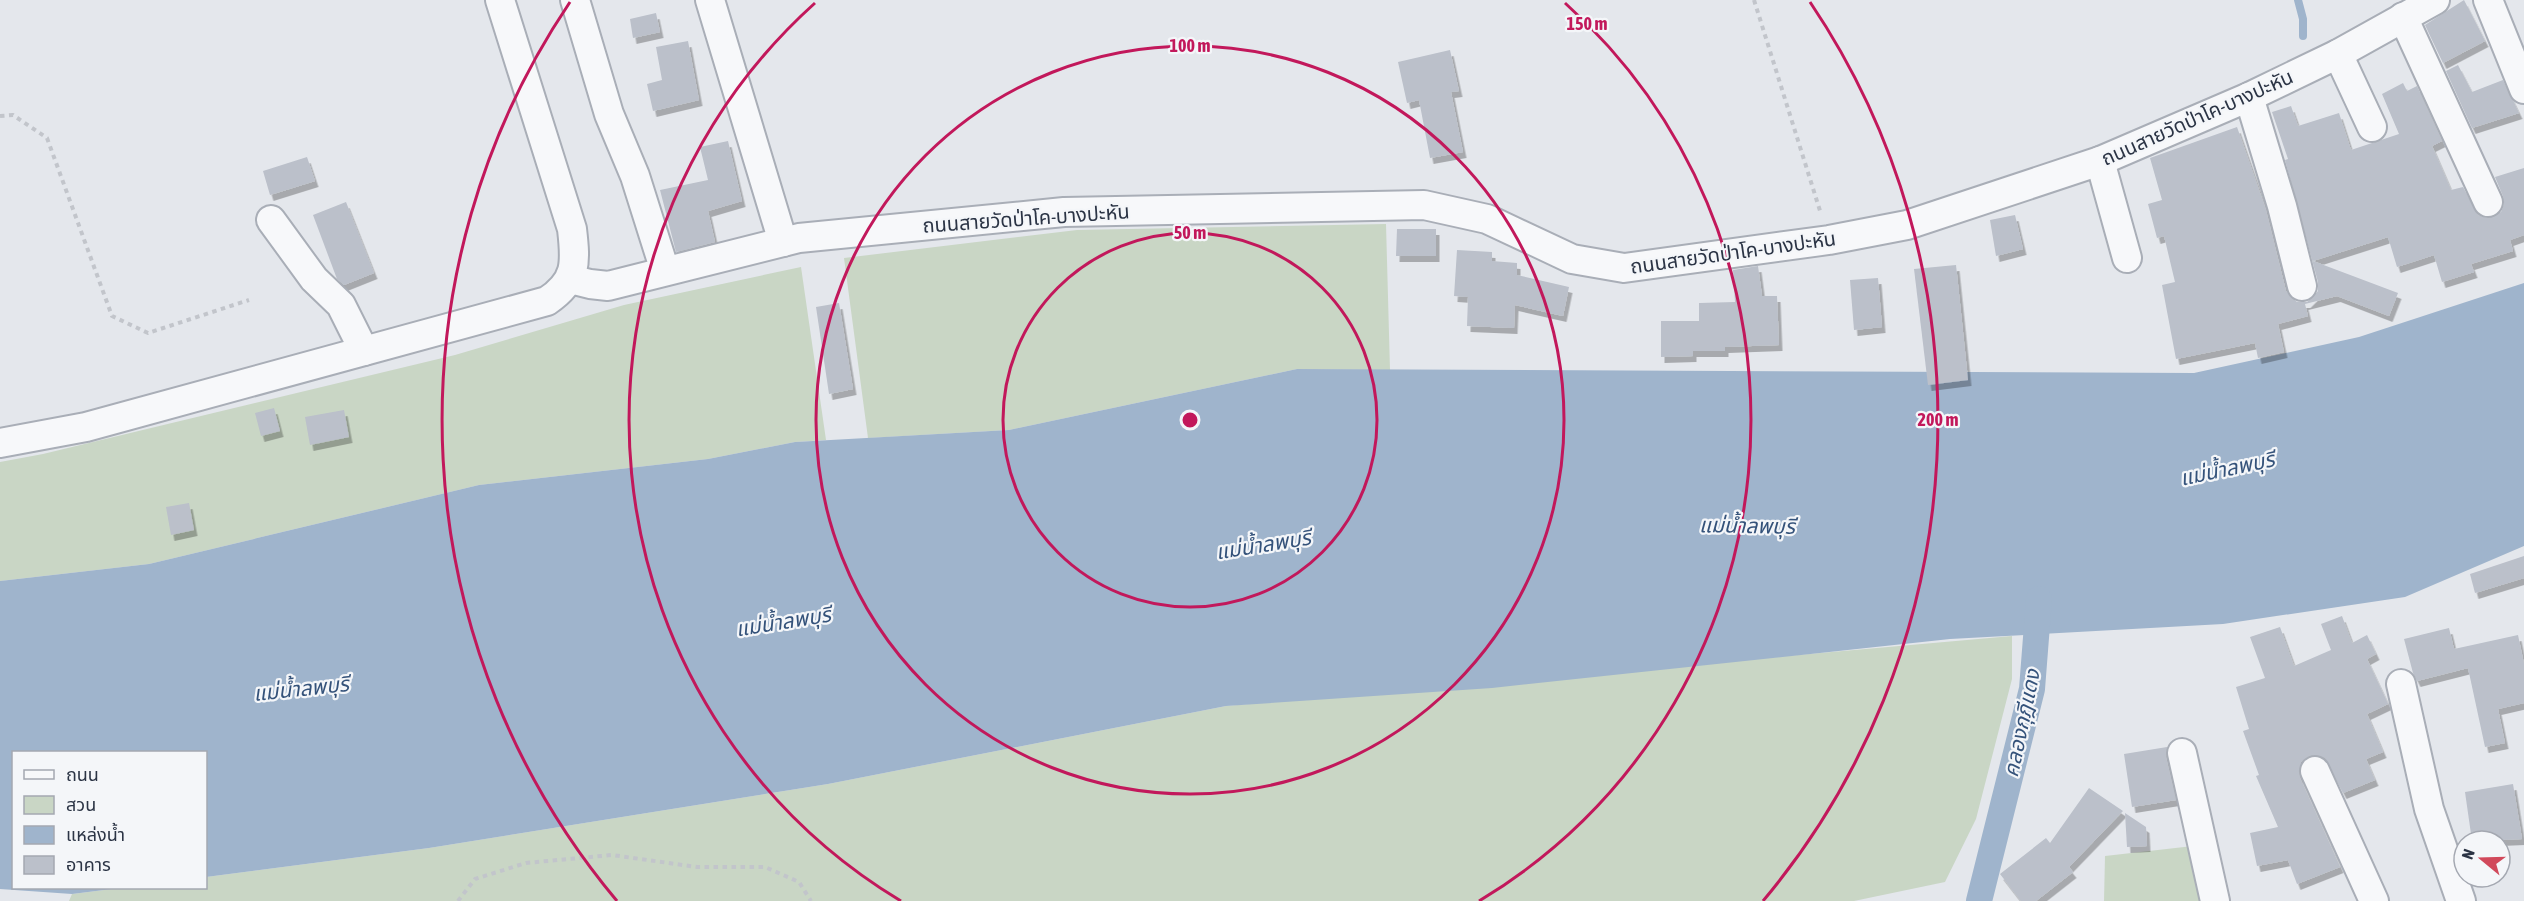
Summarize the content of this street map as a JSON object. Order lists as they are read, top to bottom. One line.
{"streets":{"street":["ถนนสายวัดป่าโค-บางปะหัน"]},"water":["แม่น้ำลพบุรี","คลองกุฎีแดง"],"legend":["ถนน","สวน","แหล่งน้ำ","อาคาร"],"north":"left","rings":["150 m","100 m","50 m","200 m"]}
